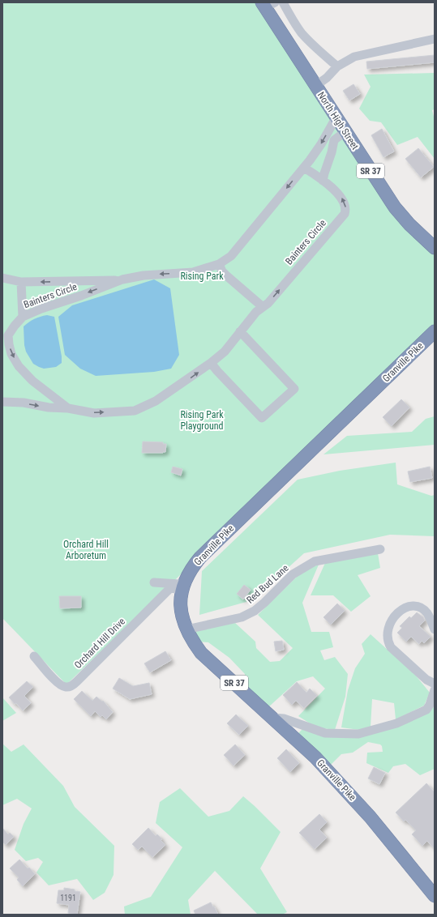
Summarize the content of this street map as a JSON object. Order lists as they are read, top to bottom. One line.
{"streets":{"highway":["North High Street","SR 37","Granville Pike"],"street":["Bainters Circle","Red Bud Lane","Orchard Hill Drive"]},"crossings":[["North High Street","Bainters Circle"],["Granville Pike","Red Bud Lane"],["Granville Pike","Orchard Hill Drive"]],"parks":["Rising Park","Rising Park Playground","Orchard Hill Arboretum"],"house_numbers":["1191"]}
